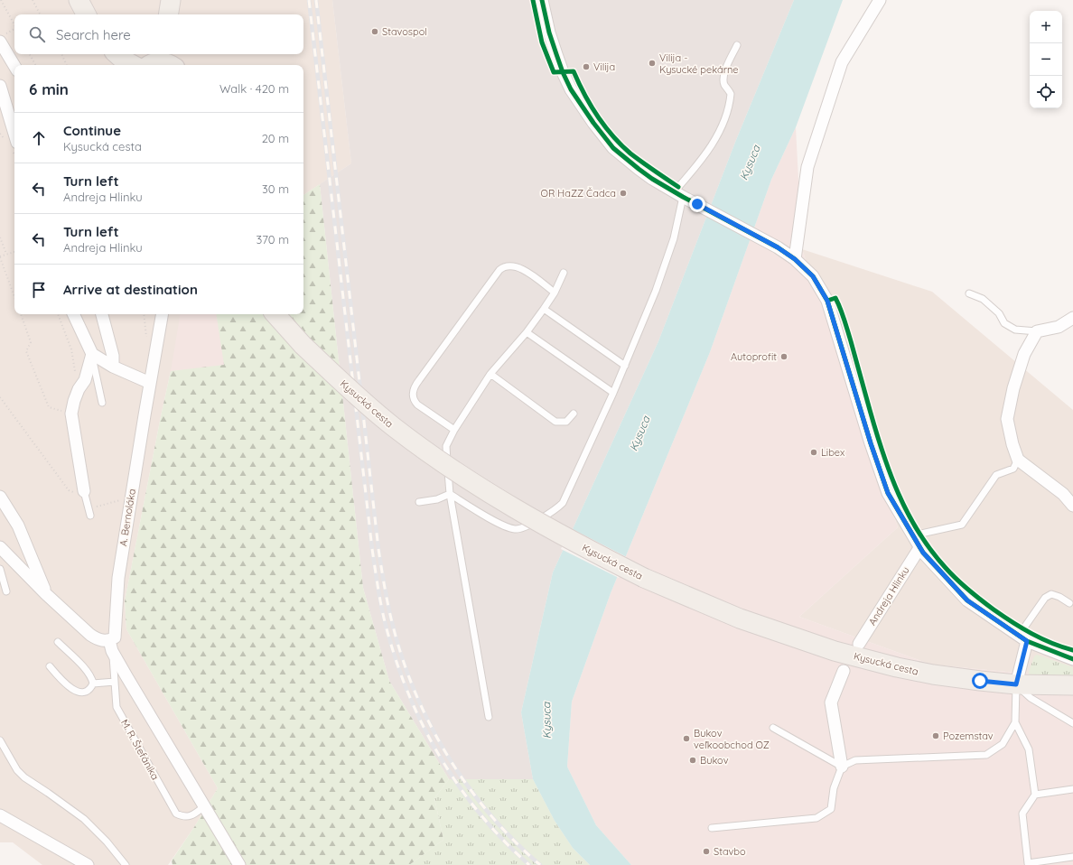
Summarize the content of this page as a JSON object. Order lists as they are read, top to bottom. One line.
{"streets":{"main road":["Kysucká cesta"],"street":["A. Bernoláka","Andreja Hlinku"],"lane":["M. R. Štefánika"]},"crossings":[["A. Bernoláka","M. R. Štefánika"]],"water":["Kysuca"],"places":["Stavospol","Vilija - Kysucké pekárne","Vilija","OR HaZZ Čadca","Autoprofit","Libex","Pozemstav","Bukov veľkoobchod OZ","Bukov","Stavbo"],"page":{"map_buttons":["+","−"],"search":"Search here","heading":["6 min","Walk · 420 m"],"list":[["Continue","Kysucká cesta","20 m"],["Turn left","Andreja Hlinku","30 m"],["Turn left","Andreja Hlinku","370 m"],"Arrive at destination"]}}
